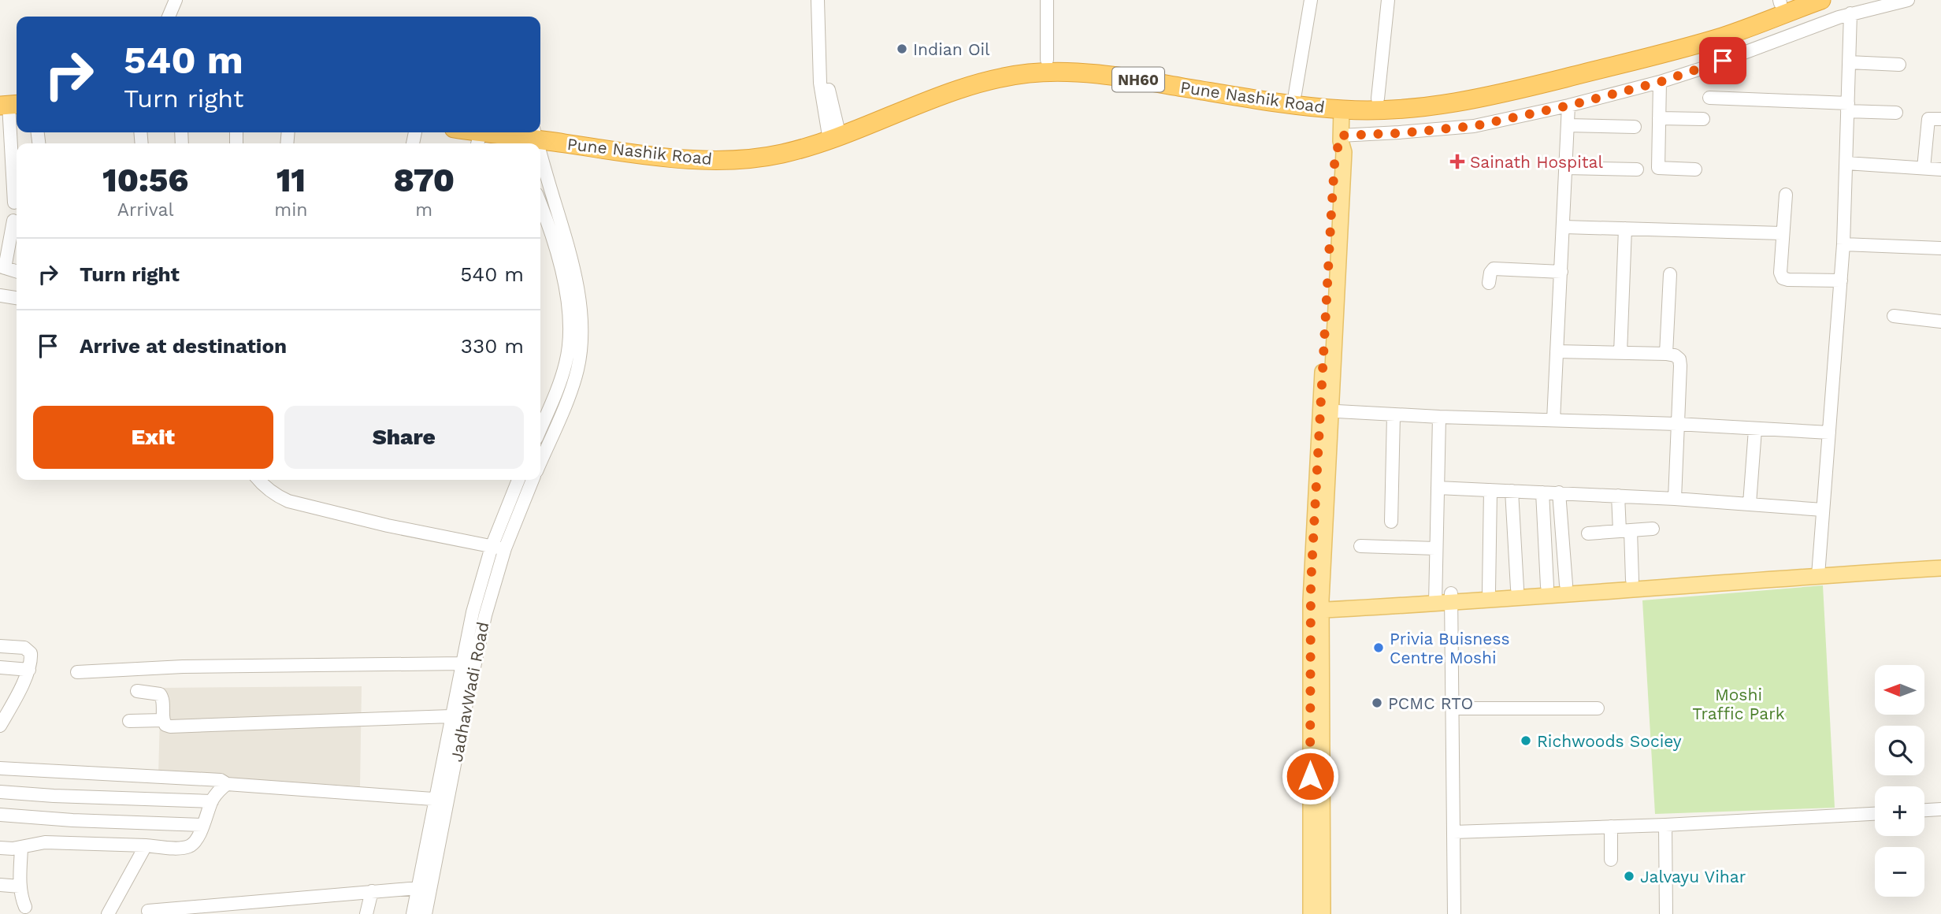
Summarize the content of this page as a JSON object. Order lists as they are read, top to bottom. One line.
{"streets":{"highway":["NH60","Pune Nashik Road"],"street":["JadhavWadi Road"]},"parks":["Moshi Traffic Park"],"places":{"other":["Indian Oil","Privia Buisness Centre Moshi","PCMC RTO","Richwoods Sociey","Jalvayu Vihar"],"health":["Sainath Hospital"]},"north":"left","page":{"turn":["540 m","Turn right"],"eta":["10:56","Arrival","11","min","870","m"],"list":[{"name":"Turn right","value":"540 m"},{"name":"Arrive at destination","value":"330 m"}],"buttons":["Exit","Share"],"map_buttons":["+","−"]}}
